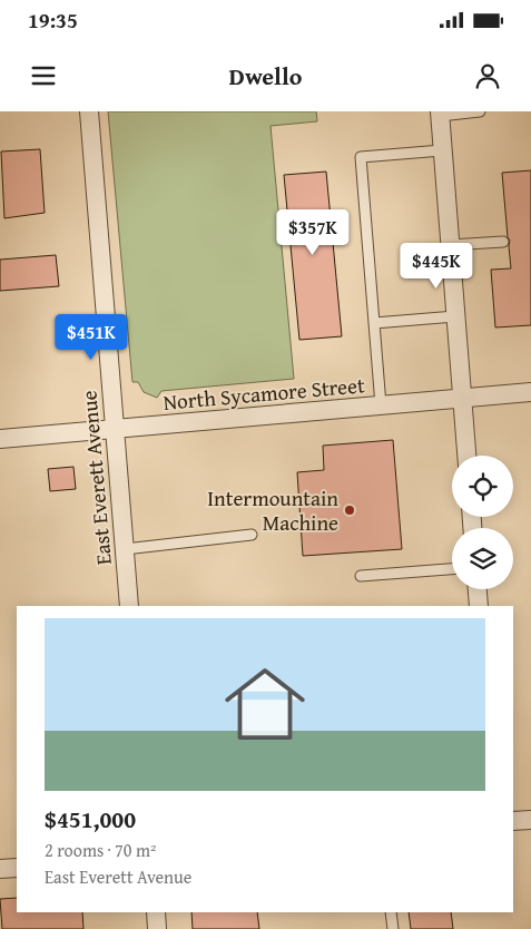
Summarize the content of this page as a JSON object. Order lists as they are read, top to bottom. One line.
{"streets":{"street":["North Sycamore Street","East Everett Avenue"]},"crossings":[["North Sycamore Street","East Everett Avenue"]],"places":["Intermountain Machine"],"page":{"status":"19:35","header":"Dwello","price":["$357K","$445K","$451K"],"list":[{"name":"$451,000","note":"2 rooms · 70 m² · East Everett Avenue"}]}}
